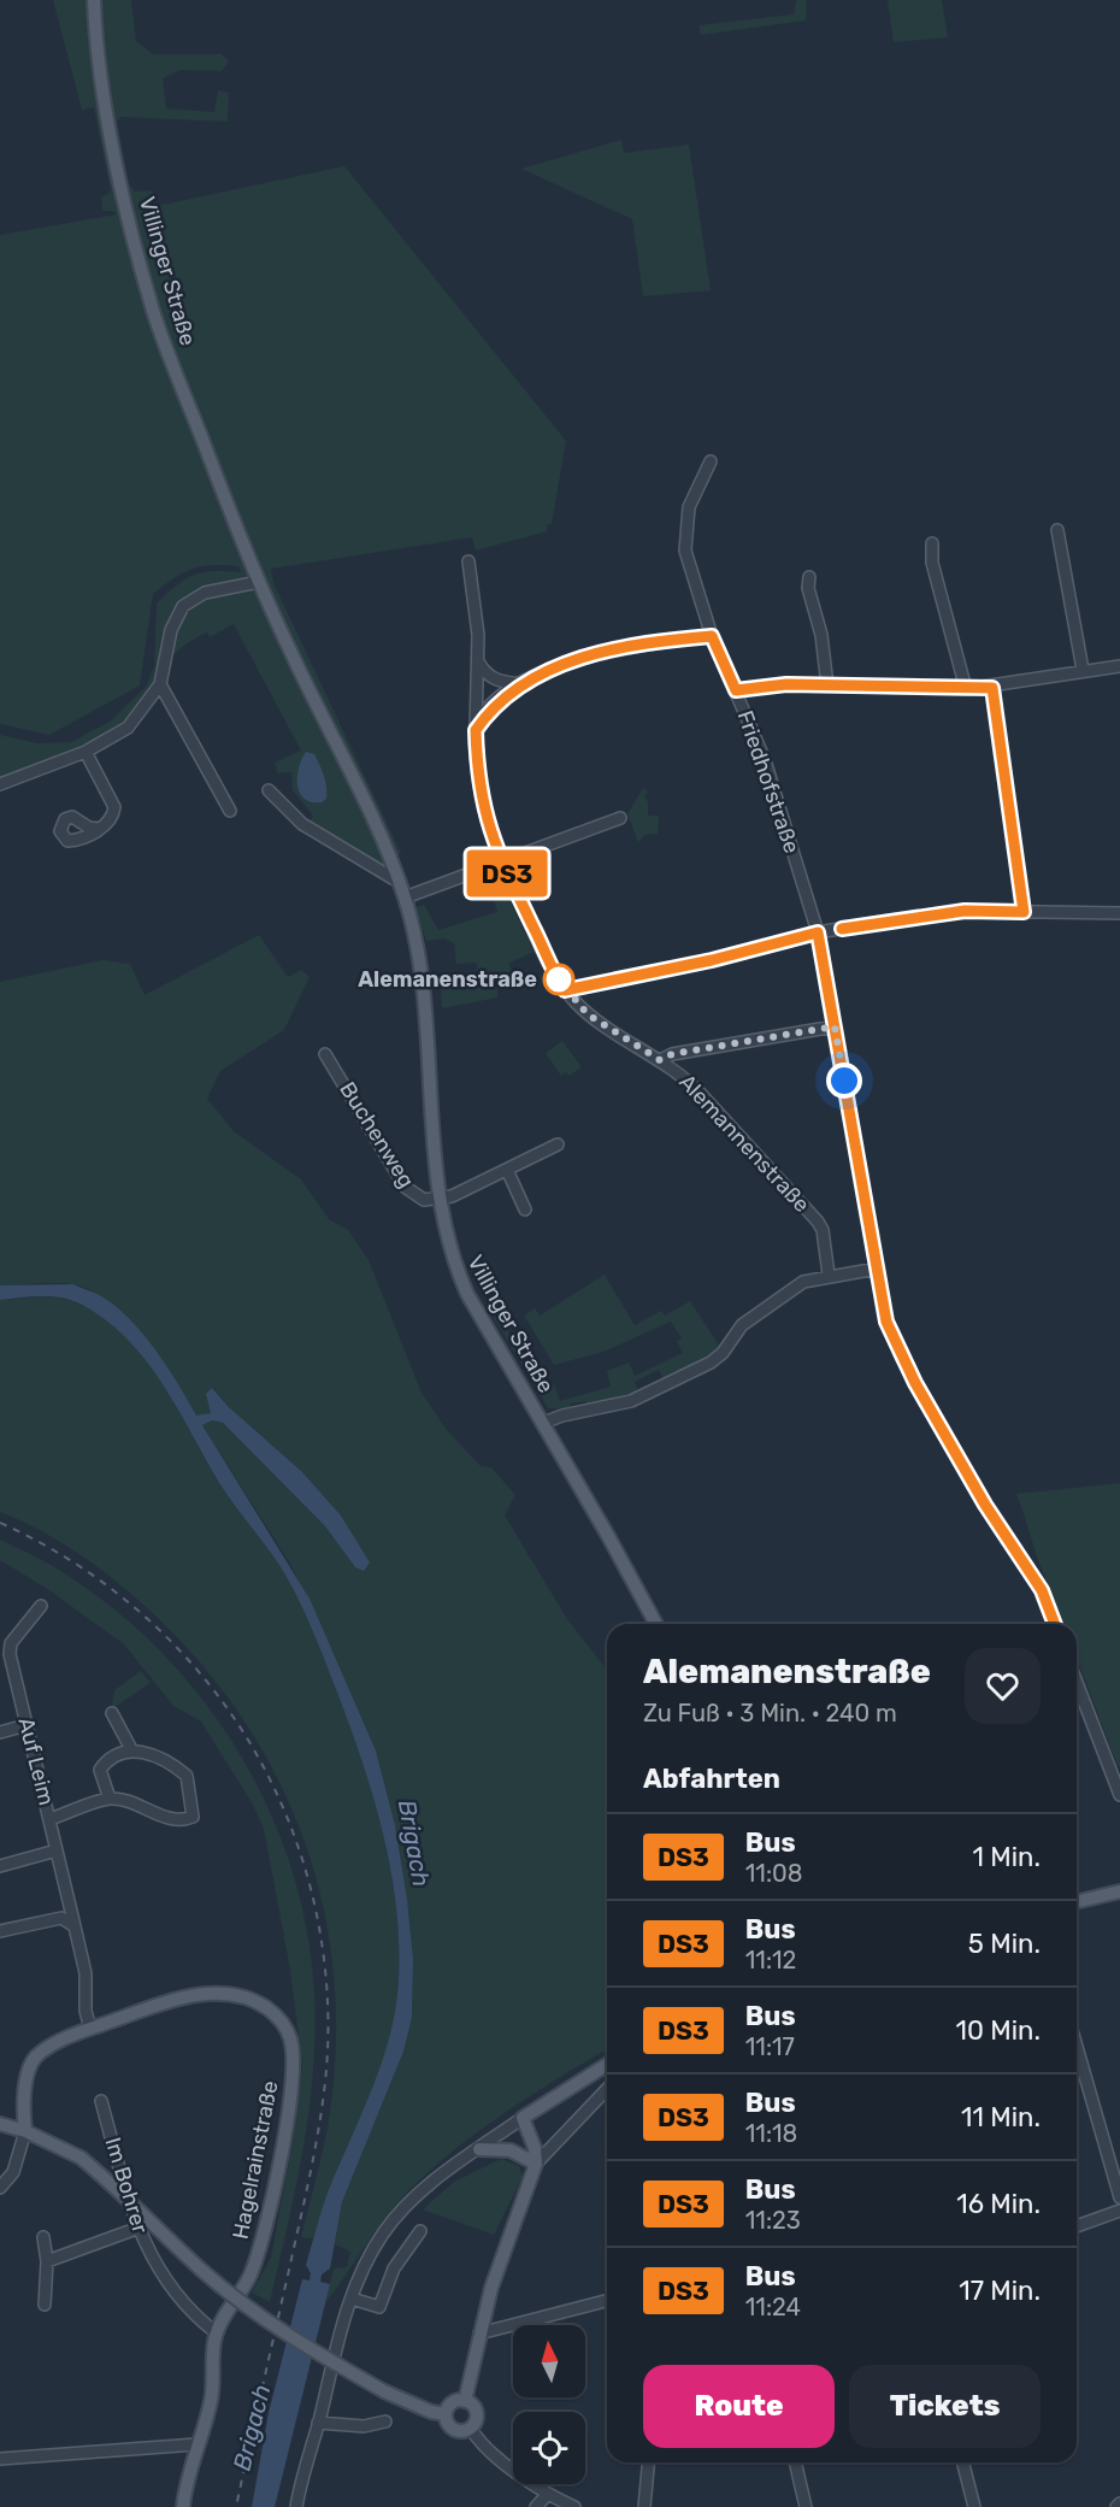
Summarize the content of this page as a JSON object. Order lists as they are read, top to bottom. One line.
{"streets":{"main road":["Villinger Straße","Hagelrainstraße"],"street":["Friedhofstraße","Buchenweg","Alemannenstraße","Auf Leim","Im Bohrer"]},"crossings":[["Villinger Straße","Buchenweg"],["Friedhofstraße","Alemannenstraße"],["Auf Leim","Hagelrainstraße"],["Hagelrainstraße","Im Bohrer"]],"water":["Brigach"],"places":["Alemanenstraße"],"lines":["bus line DS3"],"north":"top","page":{"on_map":"DS3","heading":[["Alemanenstraße","Zu Fuß · 3 Min. · 240 m"],"Abfahrten"],"list":[{"mark":"DS3","name":"Bus","note":"11:08","value":"1 Min."},{"mark":"DS3","name":"Bus","note":"11:12","value":"5 Min."},{"mark":"DS3","name":"Bus","note":"11:17","value":"10 Min."},{"mark":"DS3","name":"Bus","note":"11:18","value":"11 Min."},{"mark":"DS3","name":"Bus","note":"11:23","value":"16 Min."},{"mark":"DS3","name":"Bus","note":"11:24","value":"17 Min."}],"buttons":["Route","Tickets"]}}
